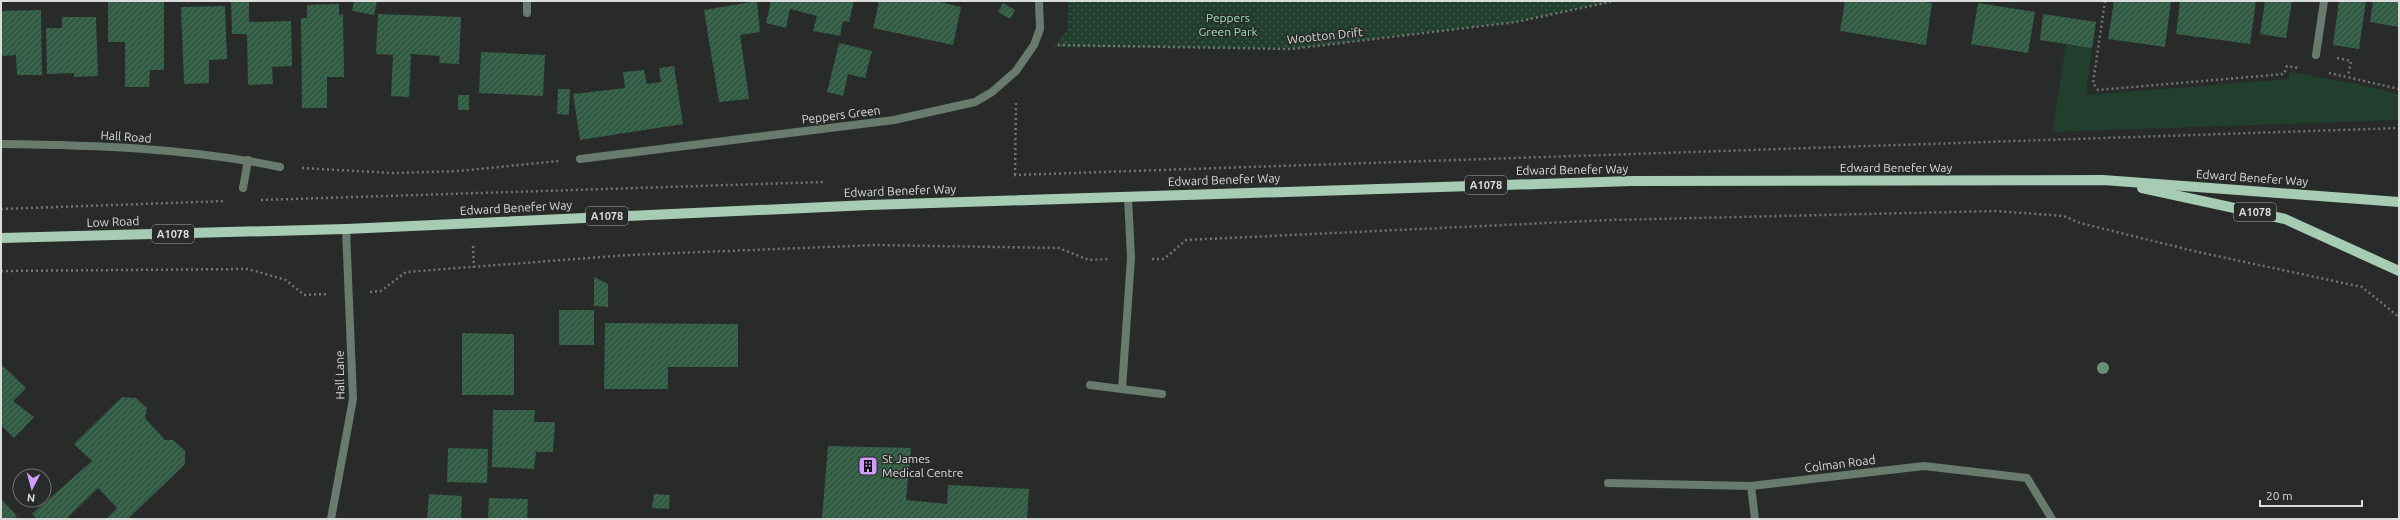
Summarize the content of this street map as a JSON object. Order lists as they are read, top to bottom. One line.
{"streets":{"main road":["Edward Benefer Way","A1078","Low Road"],"street":["Peppers Green","Hall Road","Hall Lane","Colman Road"],"path":["Wootton Drift"]},"crossings":[["Wootton Drift","Peppers Green"],["Edward Benefer Way","Low Road"],["Edward Benefer Way","Hall Lane"],["Low Road","Hall Lane"]],"parks":["Peppers Green Park"],"places":{"building":["St James Medical Centre"]},"scale_bar":"20 m","north":"bottom"}
